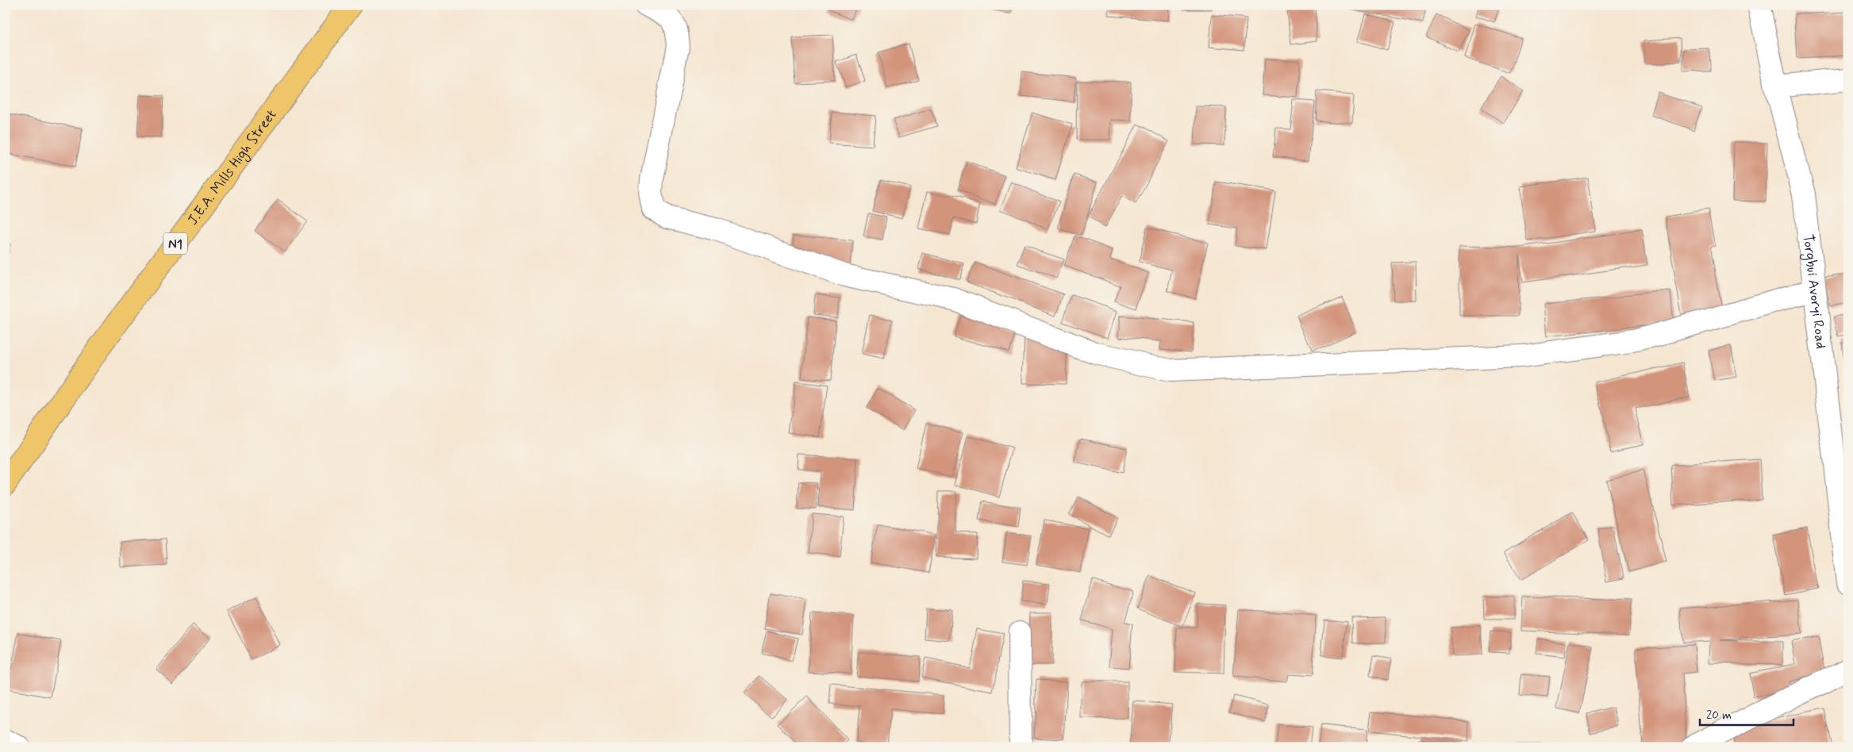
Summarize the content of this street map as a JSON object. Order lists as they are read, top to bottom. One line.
{"streets":{"highway":["J.E.A. Mills High Street","N1"],"street":["Torgbui Avoryi Road"]},"scale_bar":"20 m"}
